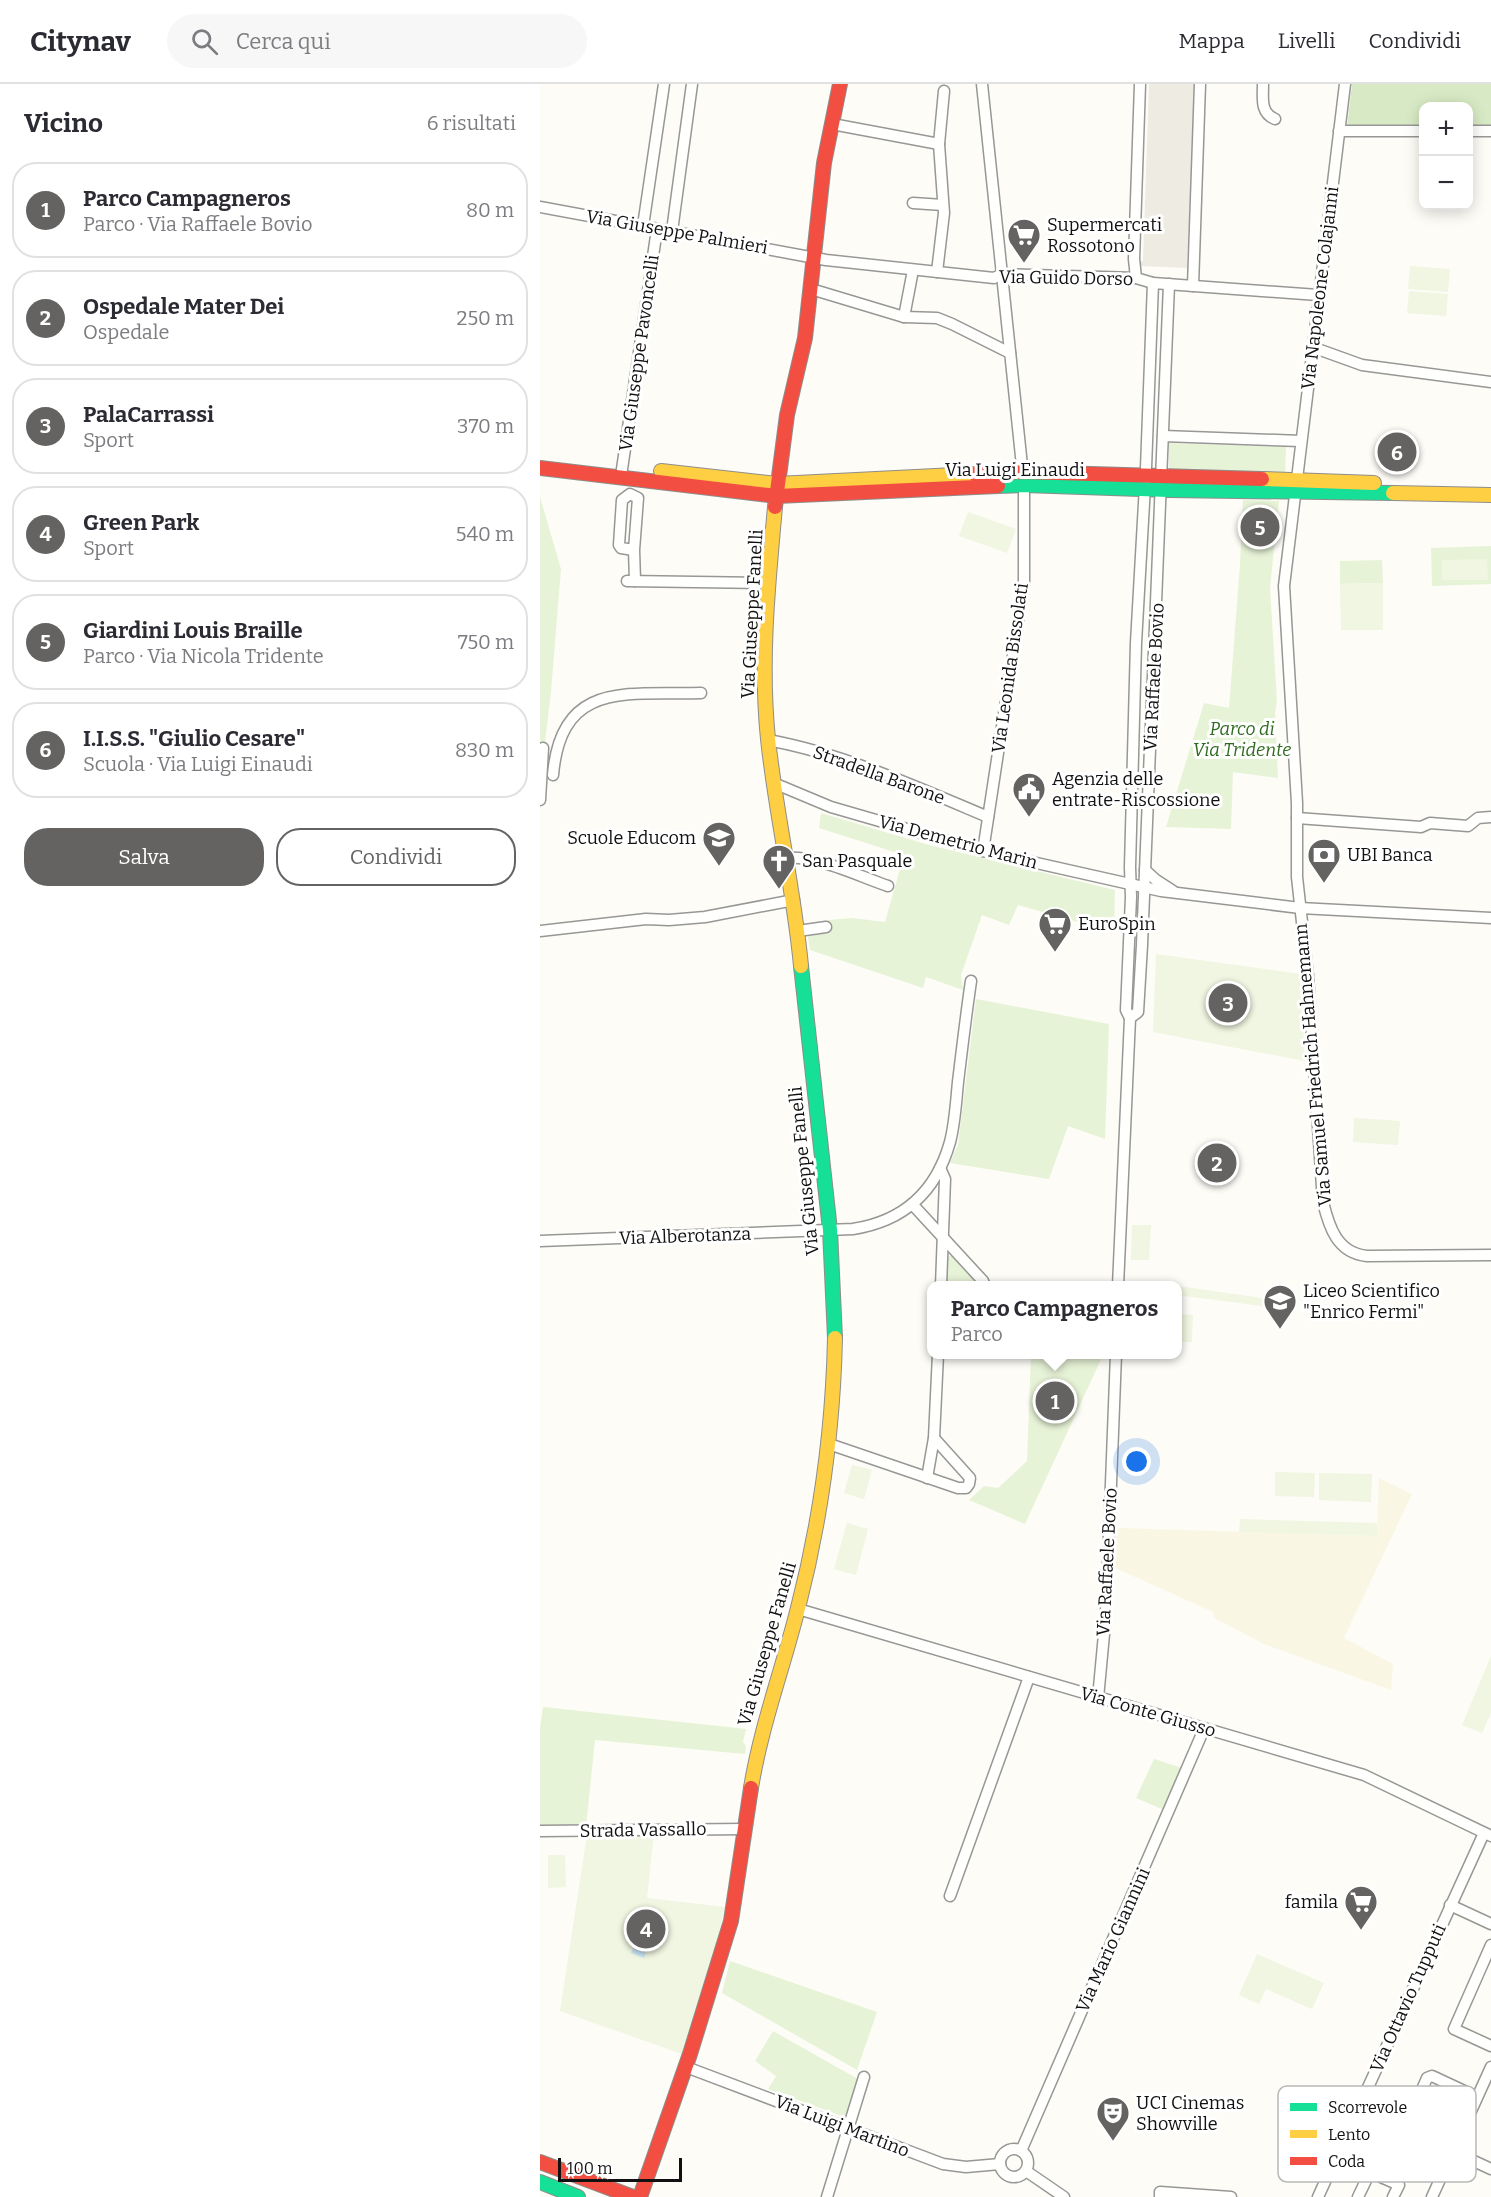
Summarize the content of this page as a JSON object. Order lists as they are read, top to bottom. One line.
{"streets":{"main road":["Via Luigi Einaudi","Via Giuseppe Fanelli"],"street":["Via Giuseppe Palmieri","Via Guido Dorso","Via Napoleone Colajanni","Via Giuseppe Pavoncelli","Via Leonida Bissolati","Via Raffaele Bovio","Stradella Barone","Via Demetrio Marin","Via Samuel Friedrich Hahnemann","Via Alberotanza","Via Conte Giusso","Strada Vassallo","Via Mario Giannini","Via Ottavio Tupputi","Via Luigi Martino"]},"crossings":[["Via Giuseppe Palmieri","Via Guido Dorso"],["Via Giuseppe Palmieri","Via Giuseppe Pavoncelli"],["Via Giuseppe Palmieri","Via Giuseppe Fanelli"],["Via Guido Dorso","Via Napoleone Colajanni"],["Via Guido Dorso","Via Giuseppe Fanelli"],["Via Guido Dorso","Via Leonida Bissolati"],["Via Guido Dorso","Via Raffaele Bovio"],["Via Napoleone Colajanni","Via Luigi Einaudi"],["Via Napoleone Colajanni","Via Samuel Friedrich Hahnemann"],["Via Giuseppe Pavoncelli","Via Luigi Einaudi"],["Via Luigi Einaudi","Via Giuseppe Fanelli"],["Via Luigi Einaudi","Via Leonida Bissolati"],["Via Luigi Einaudi","Via Raffaele Bovio"],["Via Giuseppe Fanelli","Stradella Barone"],["Via Giuseppe Fanelli","Via Demetrio Marin"],["Via Giuseppe Fanelli","Via Alberotanza"],["Via Giuseppe Fanelli","Via Conte Giusso"],["Via Giuseppe Fanelli","Strada Vassallo"],["Via Giuseppe Fanelli","Via Luigi Martino"],["Via Leonida Bissolati","Stradella Barone"],["Via Leonida Bissolati","Via Demetrio Marin"],["Via Raffaele Bovio","Via Demetrio Marin"],["Via Raffaele Bovio","Via Conte Giusso"],["Via Demetrio Marin","Via Samuel Friedrich Hahnemann"],["Via Conte Giusso","Via Mario Giannini"],["Via Conte Giusso","Via Ottavio Tupputi"],["Via Mario Giannini","Via Luigi Martino"]],"parks":["Parco di Via Tridente"],"places":{"supermarket":["Supermercati Rossotono","EuroSpin","famila"],"public building":["Agenzia delle entrate-Riscossione"],"school or university":["Scuole Educom","Liceo Scientifico \"Enrico Fermi\""],"bank":["UBI Banca"],"church":["San Pasquale"],"theatre":["UCI Cinemas Showville"]},"legend":["Scorrevole","Lento","Coda"],"scale_bar":"100 m","page":{"header":"Citynav","search":"Cerca qui","nav":["Mappa","Livelli","Condividi"],"heading":["Vicino","6 risultati"],"map_buttons":["+","−"],"list":[{"mark":"1","name":"Parco Campagneros","note":"Parco · Via Raffaele Bovio","value":"80 m"},{"mark":"2","name":"Ospedale Mater Dei","note":"Ospedale","value":"250 m"},{"mark":"3","name":"PalaCarrassi","note":"Sport","value":"370 m"},{"mark":"4","name":"Green Park","note":"Sport","value":"540 m"},{"mark":"5","name":"Giardini Louis Braille","note":"Parco · Via Nicola Tridente","value":"750 m"},{"mark":"6","name":"I.I.S.S. \"Giulio Cesare\"","note":"Scuola · Via Luigi Einaudi","value":"830 m"}],"pins":["6","5","3","2","1","4"],"buttons":["Salva","Condividi"],"popup":["Parco Campagneros","Parco"],"scale":"100 m"}}
